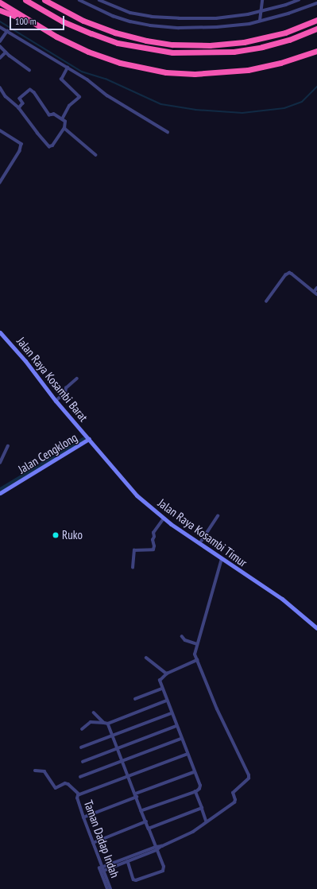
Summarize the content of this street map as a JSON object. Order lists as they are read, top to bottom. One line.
{"streets":{"main road":["Jalan Raya Kosambi Barat","Jalan Cengklong","Jalan Raya Kosambi Timur"],"street":["Taman Dadap Indah"]},"crossings":[["Jalan Raya Kosambi Barat","Jalan Cengklong"],["Jalan Raya Kosambi Barat","Jalan Raya Kosambi Timur"],["Jalan Cengklong","Jalan Raya Kosambi Timur"]],"places":["Ruko"],"scale_bar":"100 m"}
